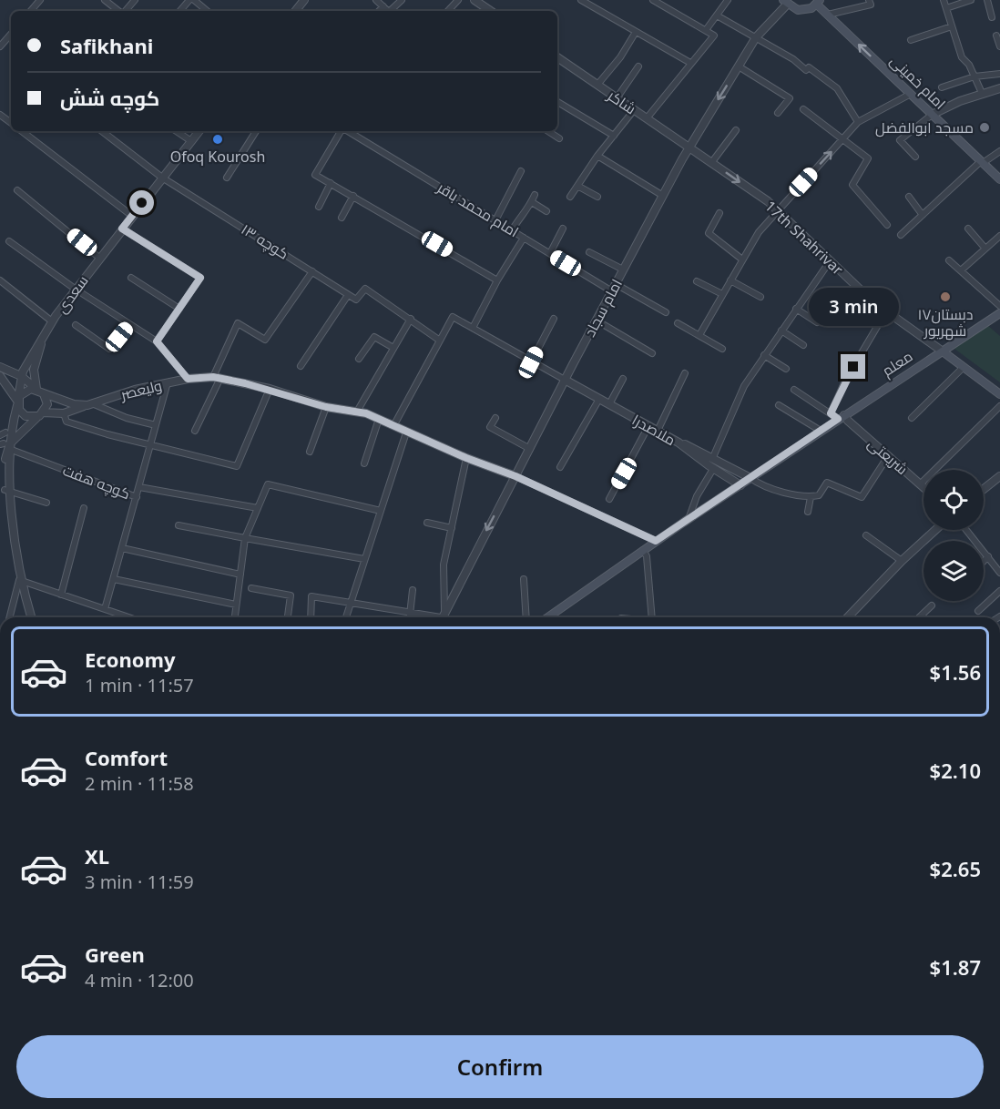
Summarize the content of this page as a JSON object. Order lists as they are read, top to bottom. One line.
{"streets":{"main road":["امام خمینی","معلم"],"street":["شاکر","امام محمد باقر","17th Shahrivar","کوچه ۱۳","سعدی","امام سجاد","ولیعصر","ملاصدرا","شریعتی","کوچه هفت"]},"crossings":[["شاکر","17th Shahrivar"],["شاکر","امام سجاد"],["امام محمد باقر","امام سجاد"],["17th Shahrivar","امام سجاد"],["17th Shahrivar","معلم"],["کوچه ۱۳","سعدی"],["سعدی","ولیعصر"],["سعدی","کوچه هفت"],["امام سجاد","ولیعصر"],["امام سجاد","ملاصدرا"],["معلم","ولیعصر"],["معلم","ملاصدرا"],["معلم","شریعتی"]],"one_way":["امام خمینی"],"places":["مسجد ابوالفضل","Ofoq Kourosh","دبستان۱۷ شهریور"],"page":{"banner":["Safikhani","کوچه شش"],"bubble":"3 min","list":[{"name":"Economy","note":"1 min · 11:57","value":"$1.56"},{"name":"Comfort","note":"2 min · 11:58","value":"$2.10"},{"name":"XL","note":"3 min · 11:59","value":"$2.65"},{"name":"Green","note":"4 min · 12:00","value":"$1.87"}],"buttons":"Confirm"}}
